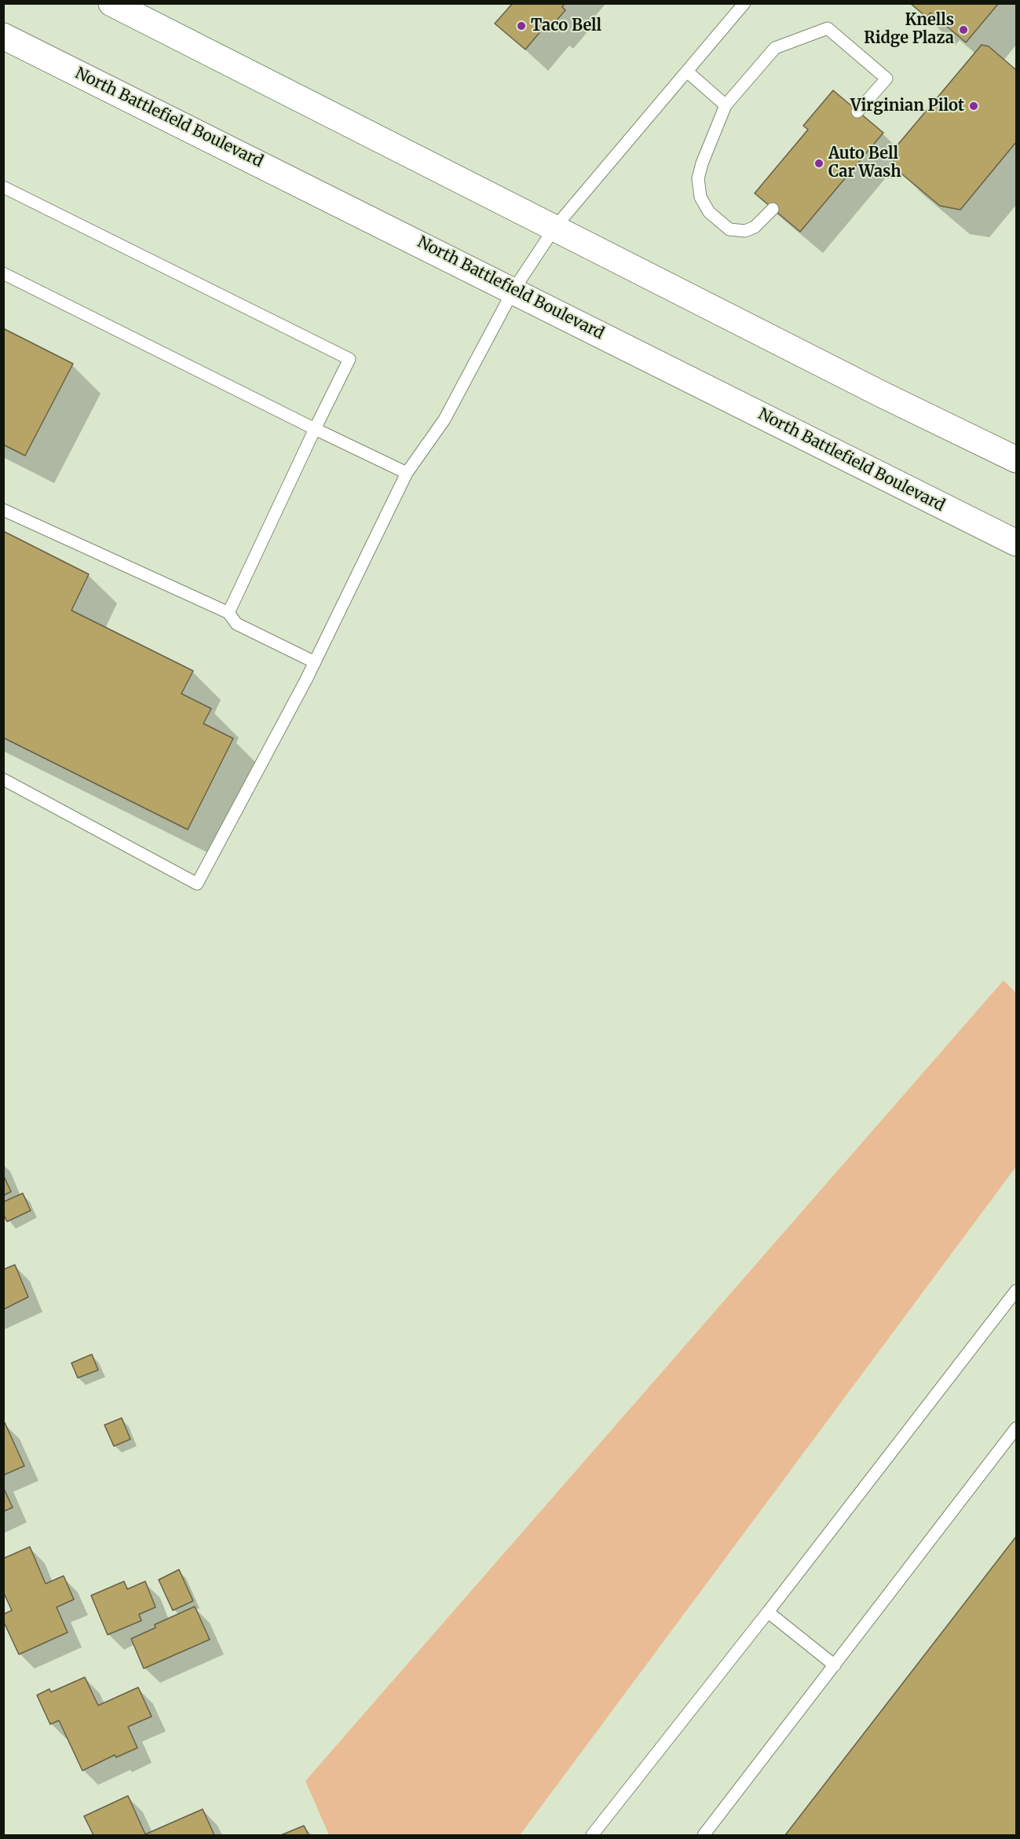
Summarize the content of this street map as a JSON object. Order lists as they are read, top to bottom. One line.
{"streets":{"main road":["North Battlefield Boulevard"]},"places":["Taco Bell","Knells Ridge Plaza","Virginian Pilot","Auto Bell Car Wash"]}
